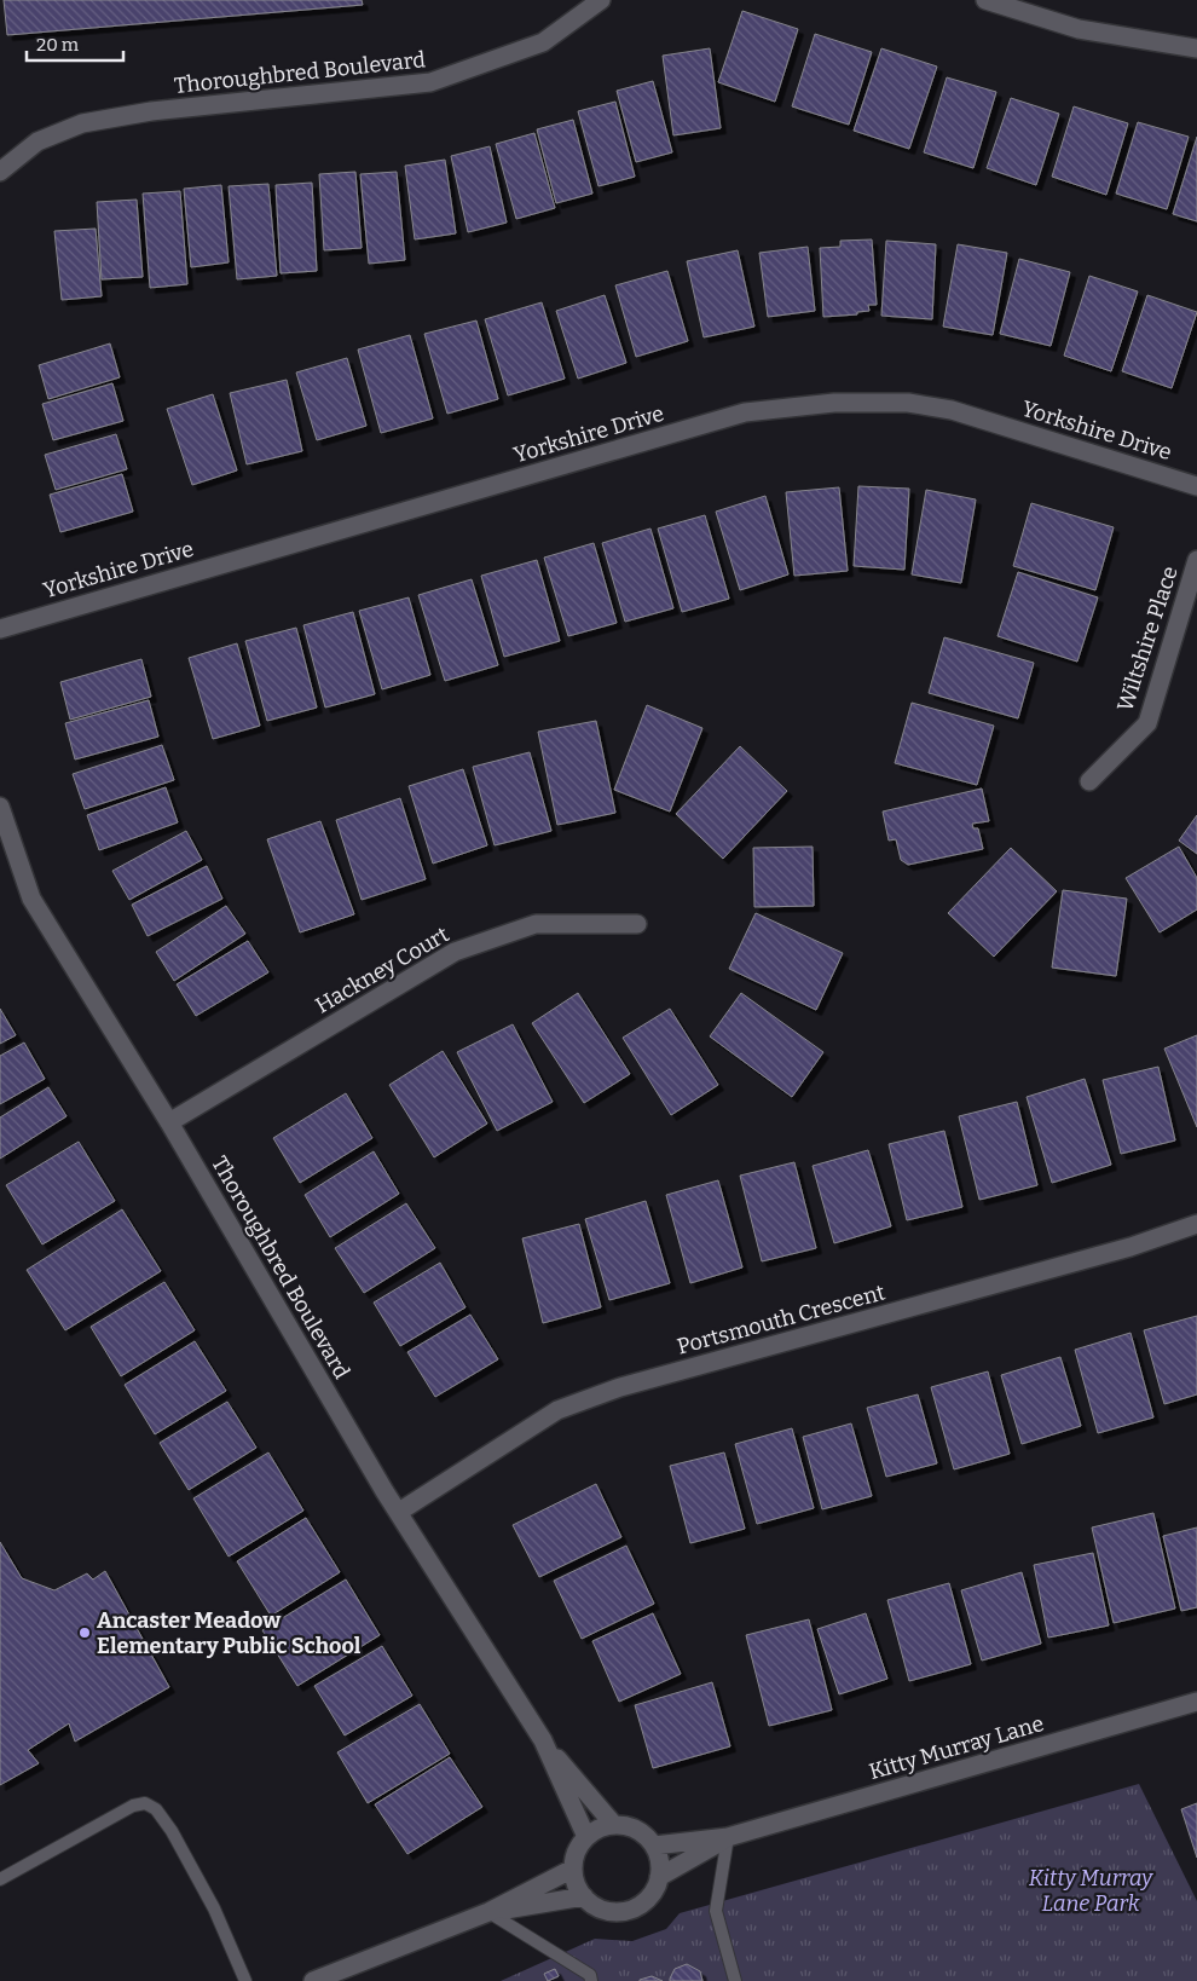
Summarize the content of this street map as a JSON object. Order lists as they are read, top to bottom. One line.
{"streets":{"street":["Thoroughbred Boulevard","Yorkshire Drive","Wiltshire Place","Hackney Court","Portsmouth Crescent","Kitty Murray Lane"]},"crossings":[["Thoroughbred Boulevard","Hackney Court"],["Thoroughbred Boulevard","Portsmouth Crescent"],["Thoroughbred Boulevard","Kitty Murray Lane"]],"parks":["Kitty Murray Lane Park"],"places":["Ancaster Meadow Elementary Public School"],"scale_bar":"20 m"}
